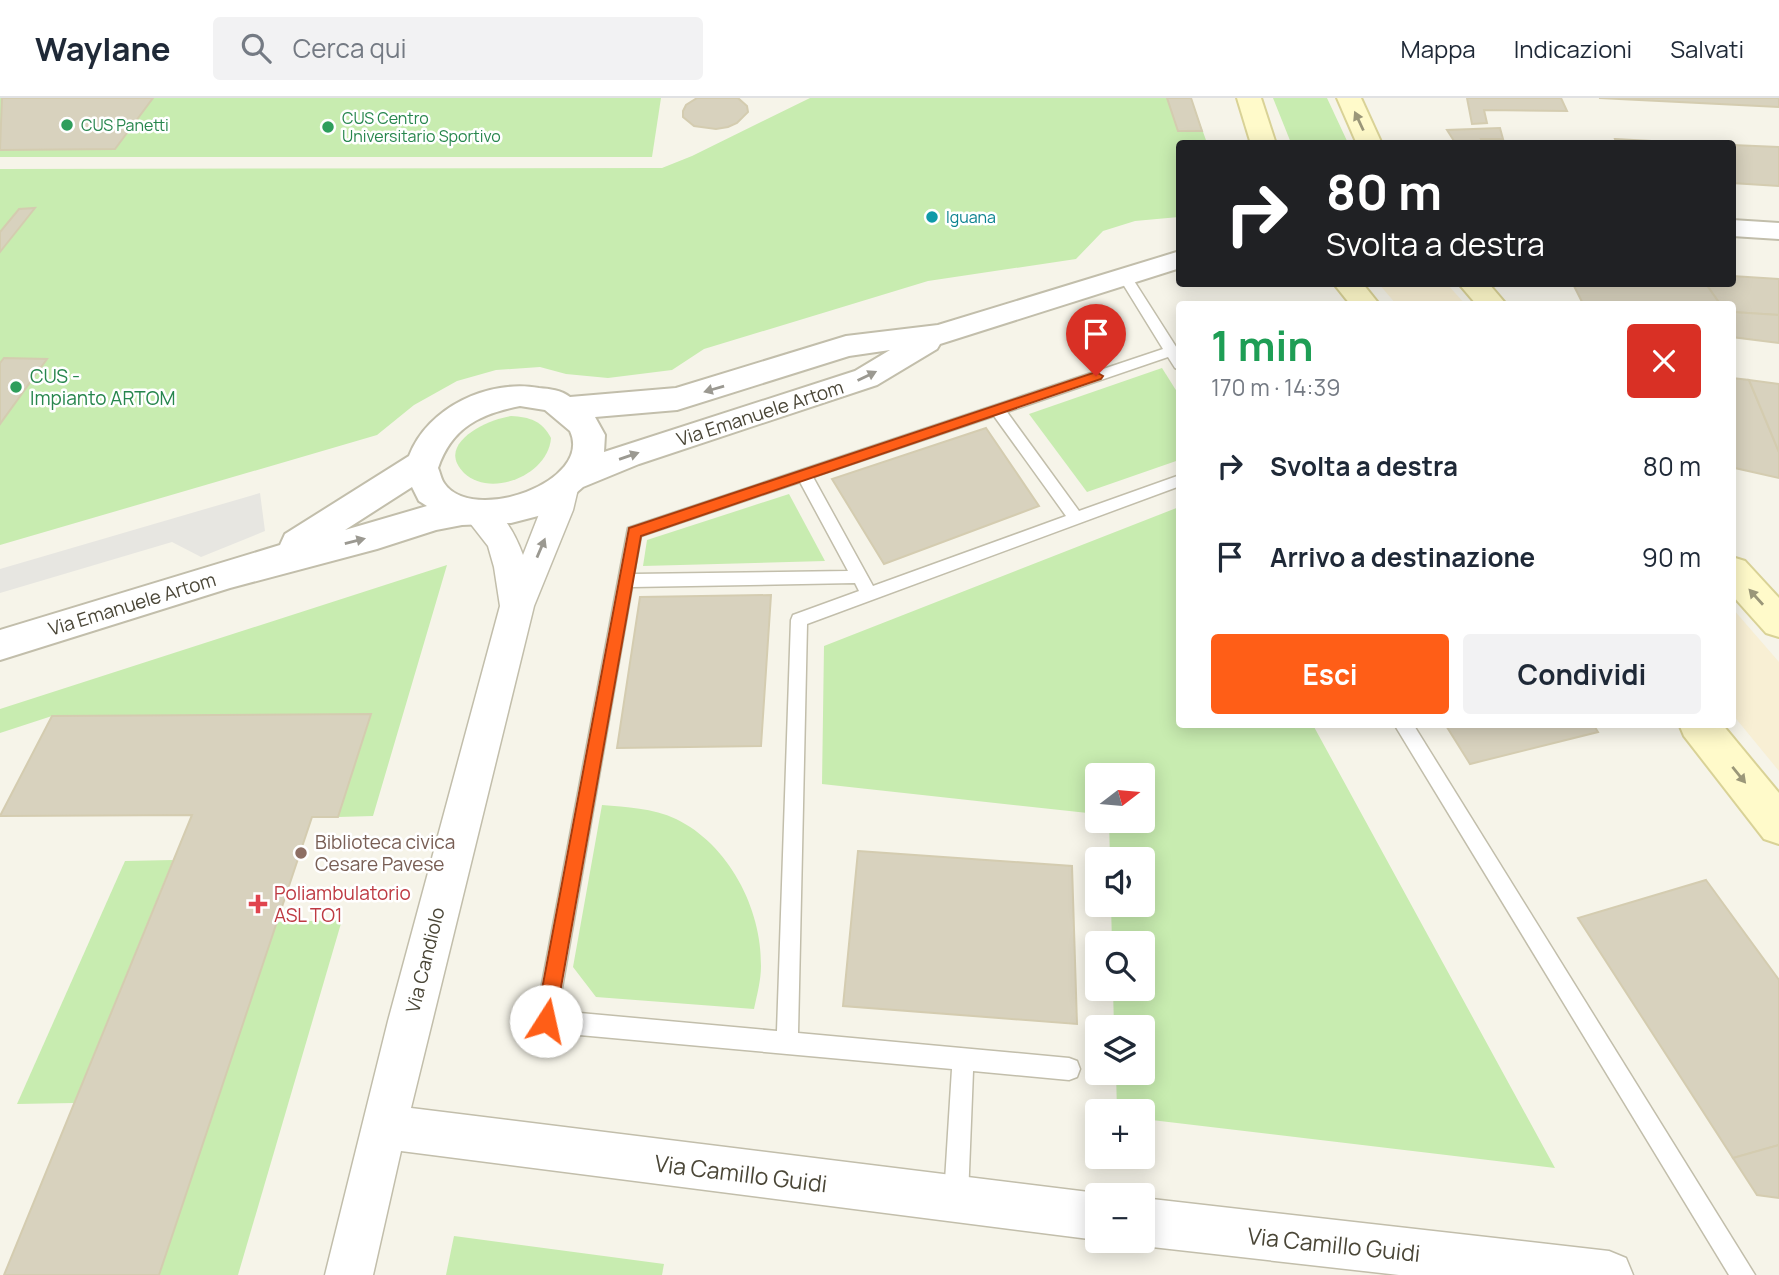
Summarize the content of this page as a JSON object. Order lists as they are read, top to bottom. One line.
{"streets":{"street":["Via Emanuele Artom","Via Candiolo","Via Camillo Guidi"]},"crossings":[["Via Emanuele Artom","Via Candiolo"],["Via Candiolo","Via Camillo Guidi"]],"places":{"other":["CUS Panetti","CUS Centro Universitario Sportivo","Iguana","CUS - Impianto ARTOM","Biblioteca civica Cesare Pavese"],"health":["Poliambulatorio ASL TO1"]},"north":"right","page":{"header":"Waylane","search":"Cerca qui","nav":["Mappa","Indicazioni","Salvati"],"turn":["80 m","Svolta a destra"],"heading":["1 min","170 m · 14:39"],"list":[{"name":"Svolta a destra","value":"80 m"},{"name":"Arrivo a destinazione","value":"90 m"}],"buttons":["Esci","Condividi"],"map_buttons":["+","−"]}}
